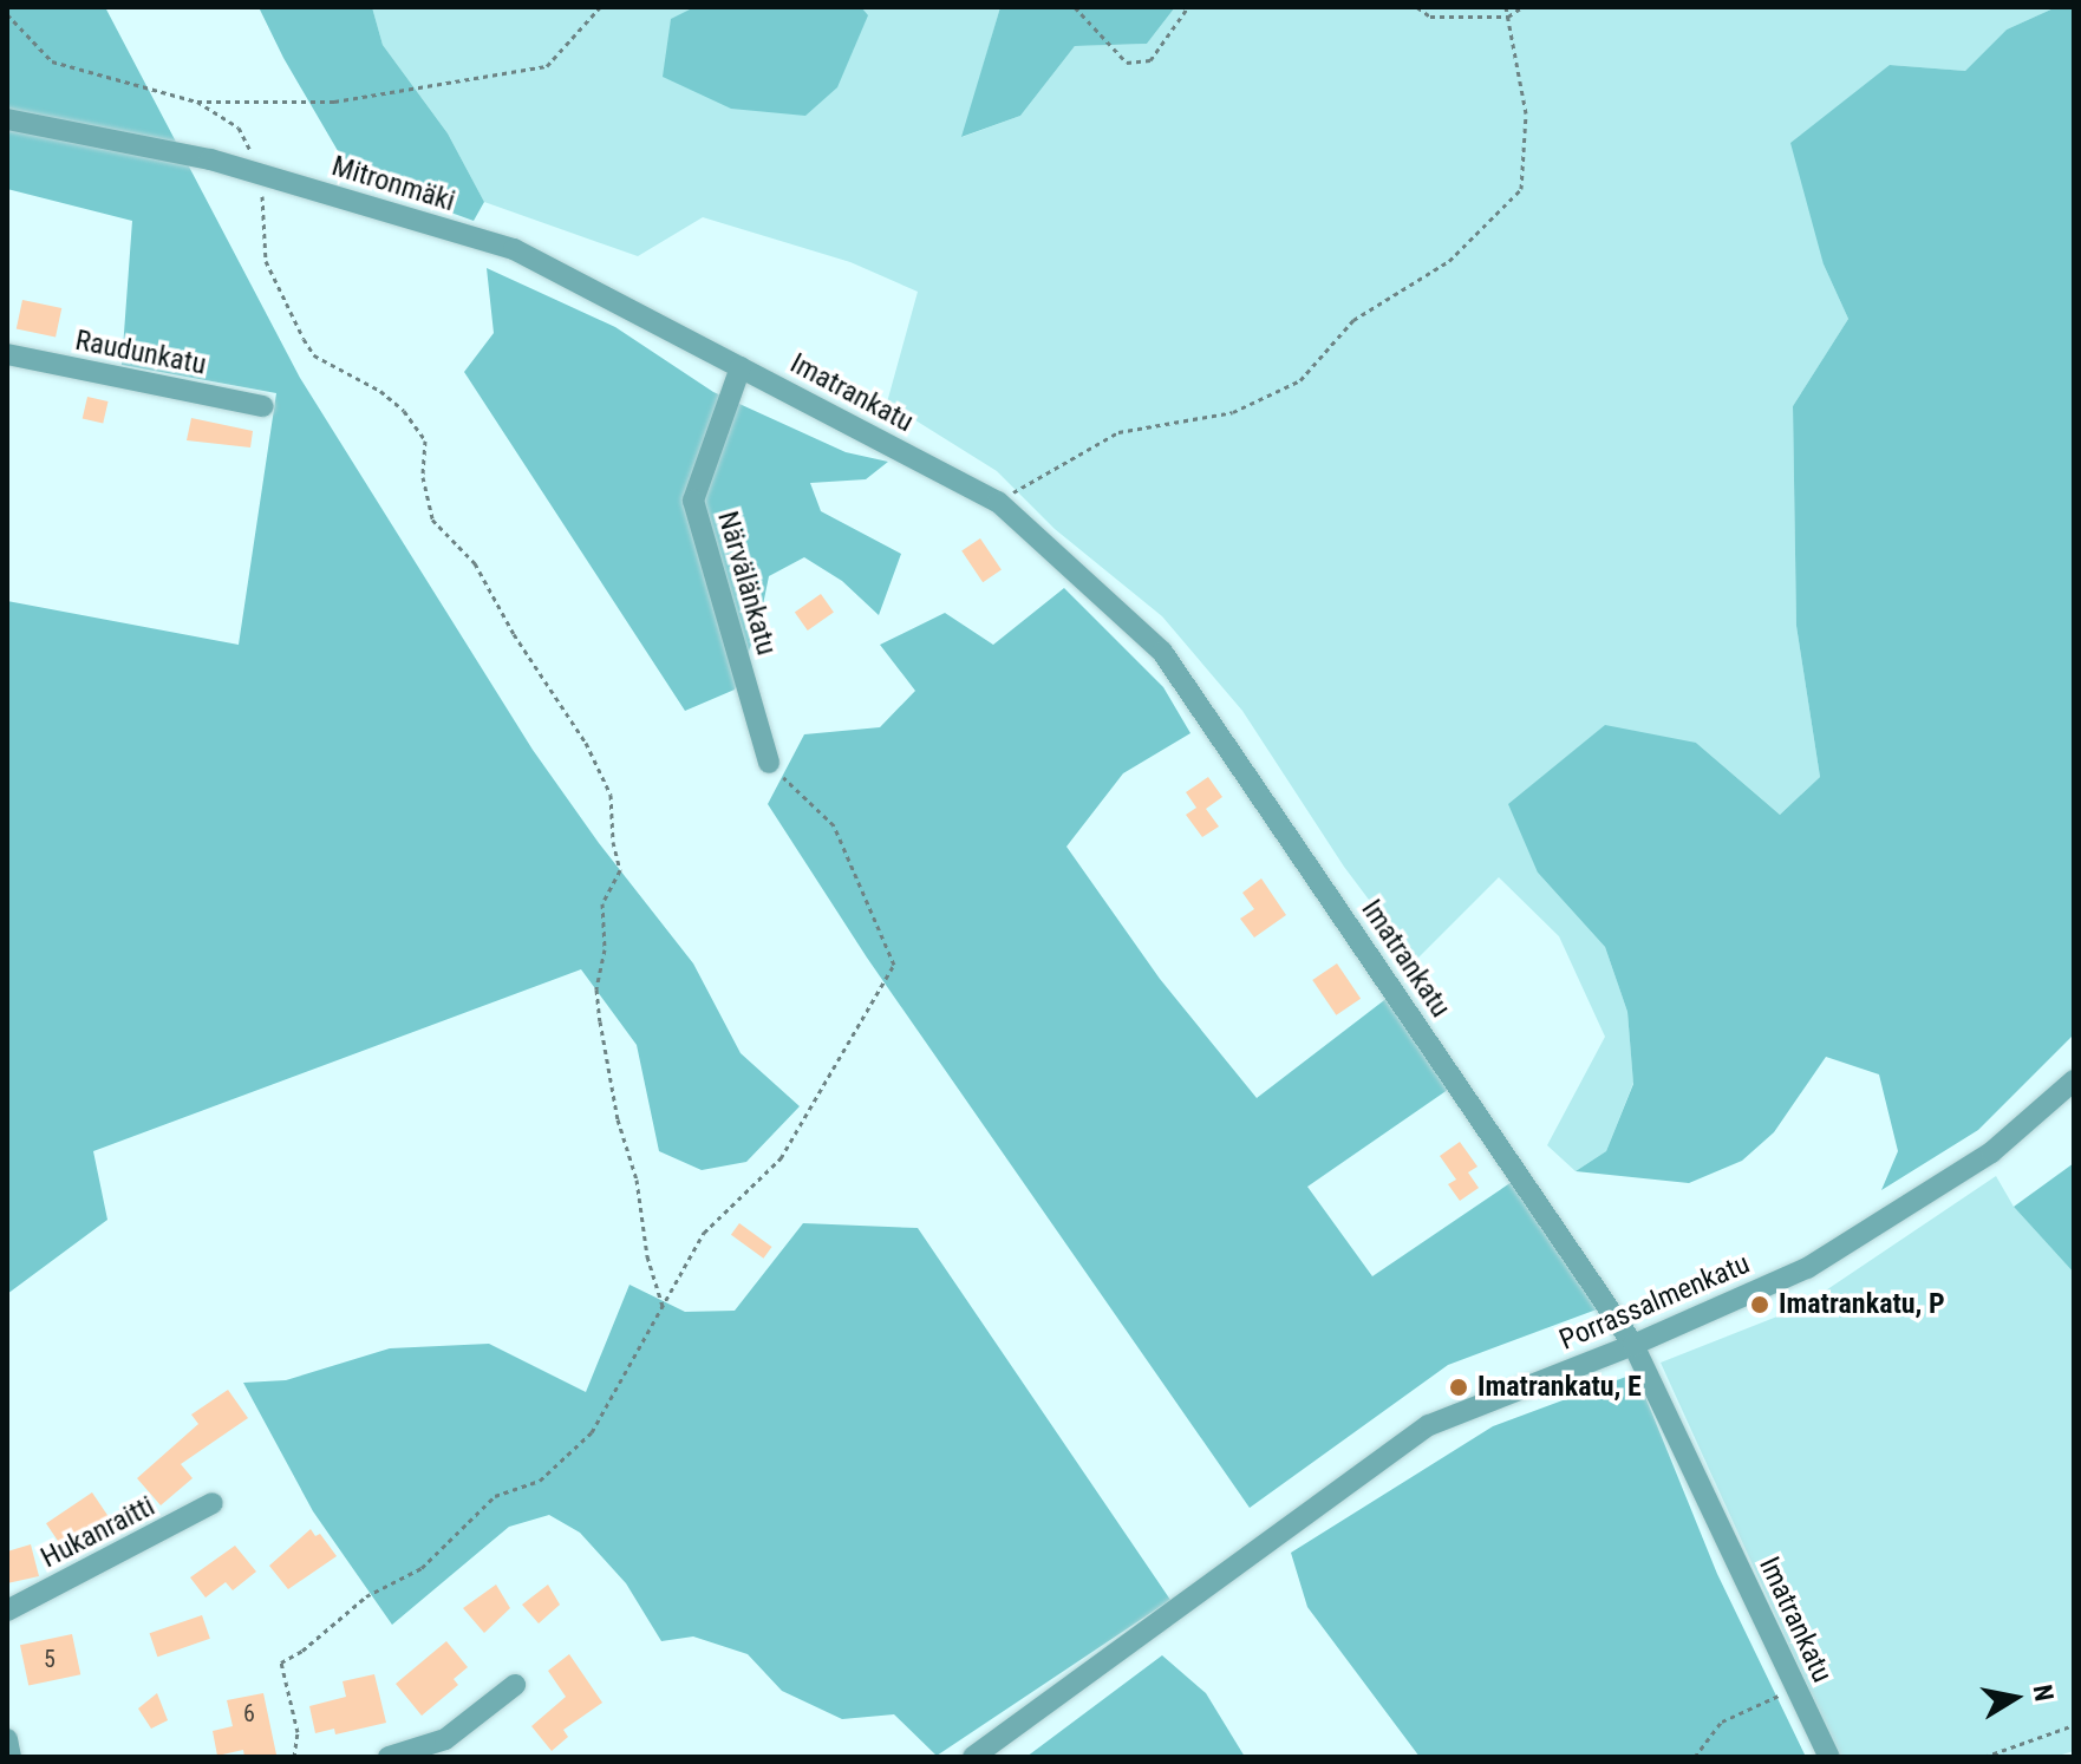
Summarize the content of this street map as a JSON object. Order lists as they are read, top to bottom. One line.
{"streets":{"street":["Mitronmäki","Raudunkatu","Imatrankatu","Närvälänkatu","Porrassalmenkatu","Hukanraitti"]},"crossings":[["Mitronmäki","Imatrankatu"],["Mitronmäki","Närvälänkatu"],["Imatrankatu","Närvälänkatu"],["Imatrankatu","Porrassalmenkatu"]],"places":["Imatrankatu, P","Imatrankatu, E"],"house_numbers":["5","6"],"north":"right"}
